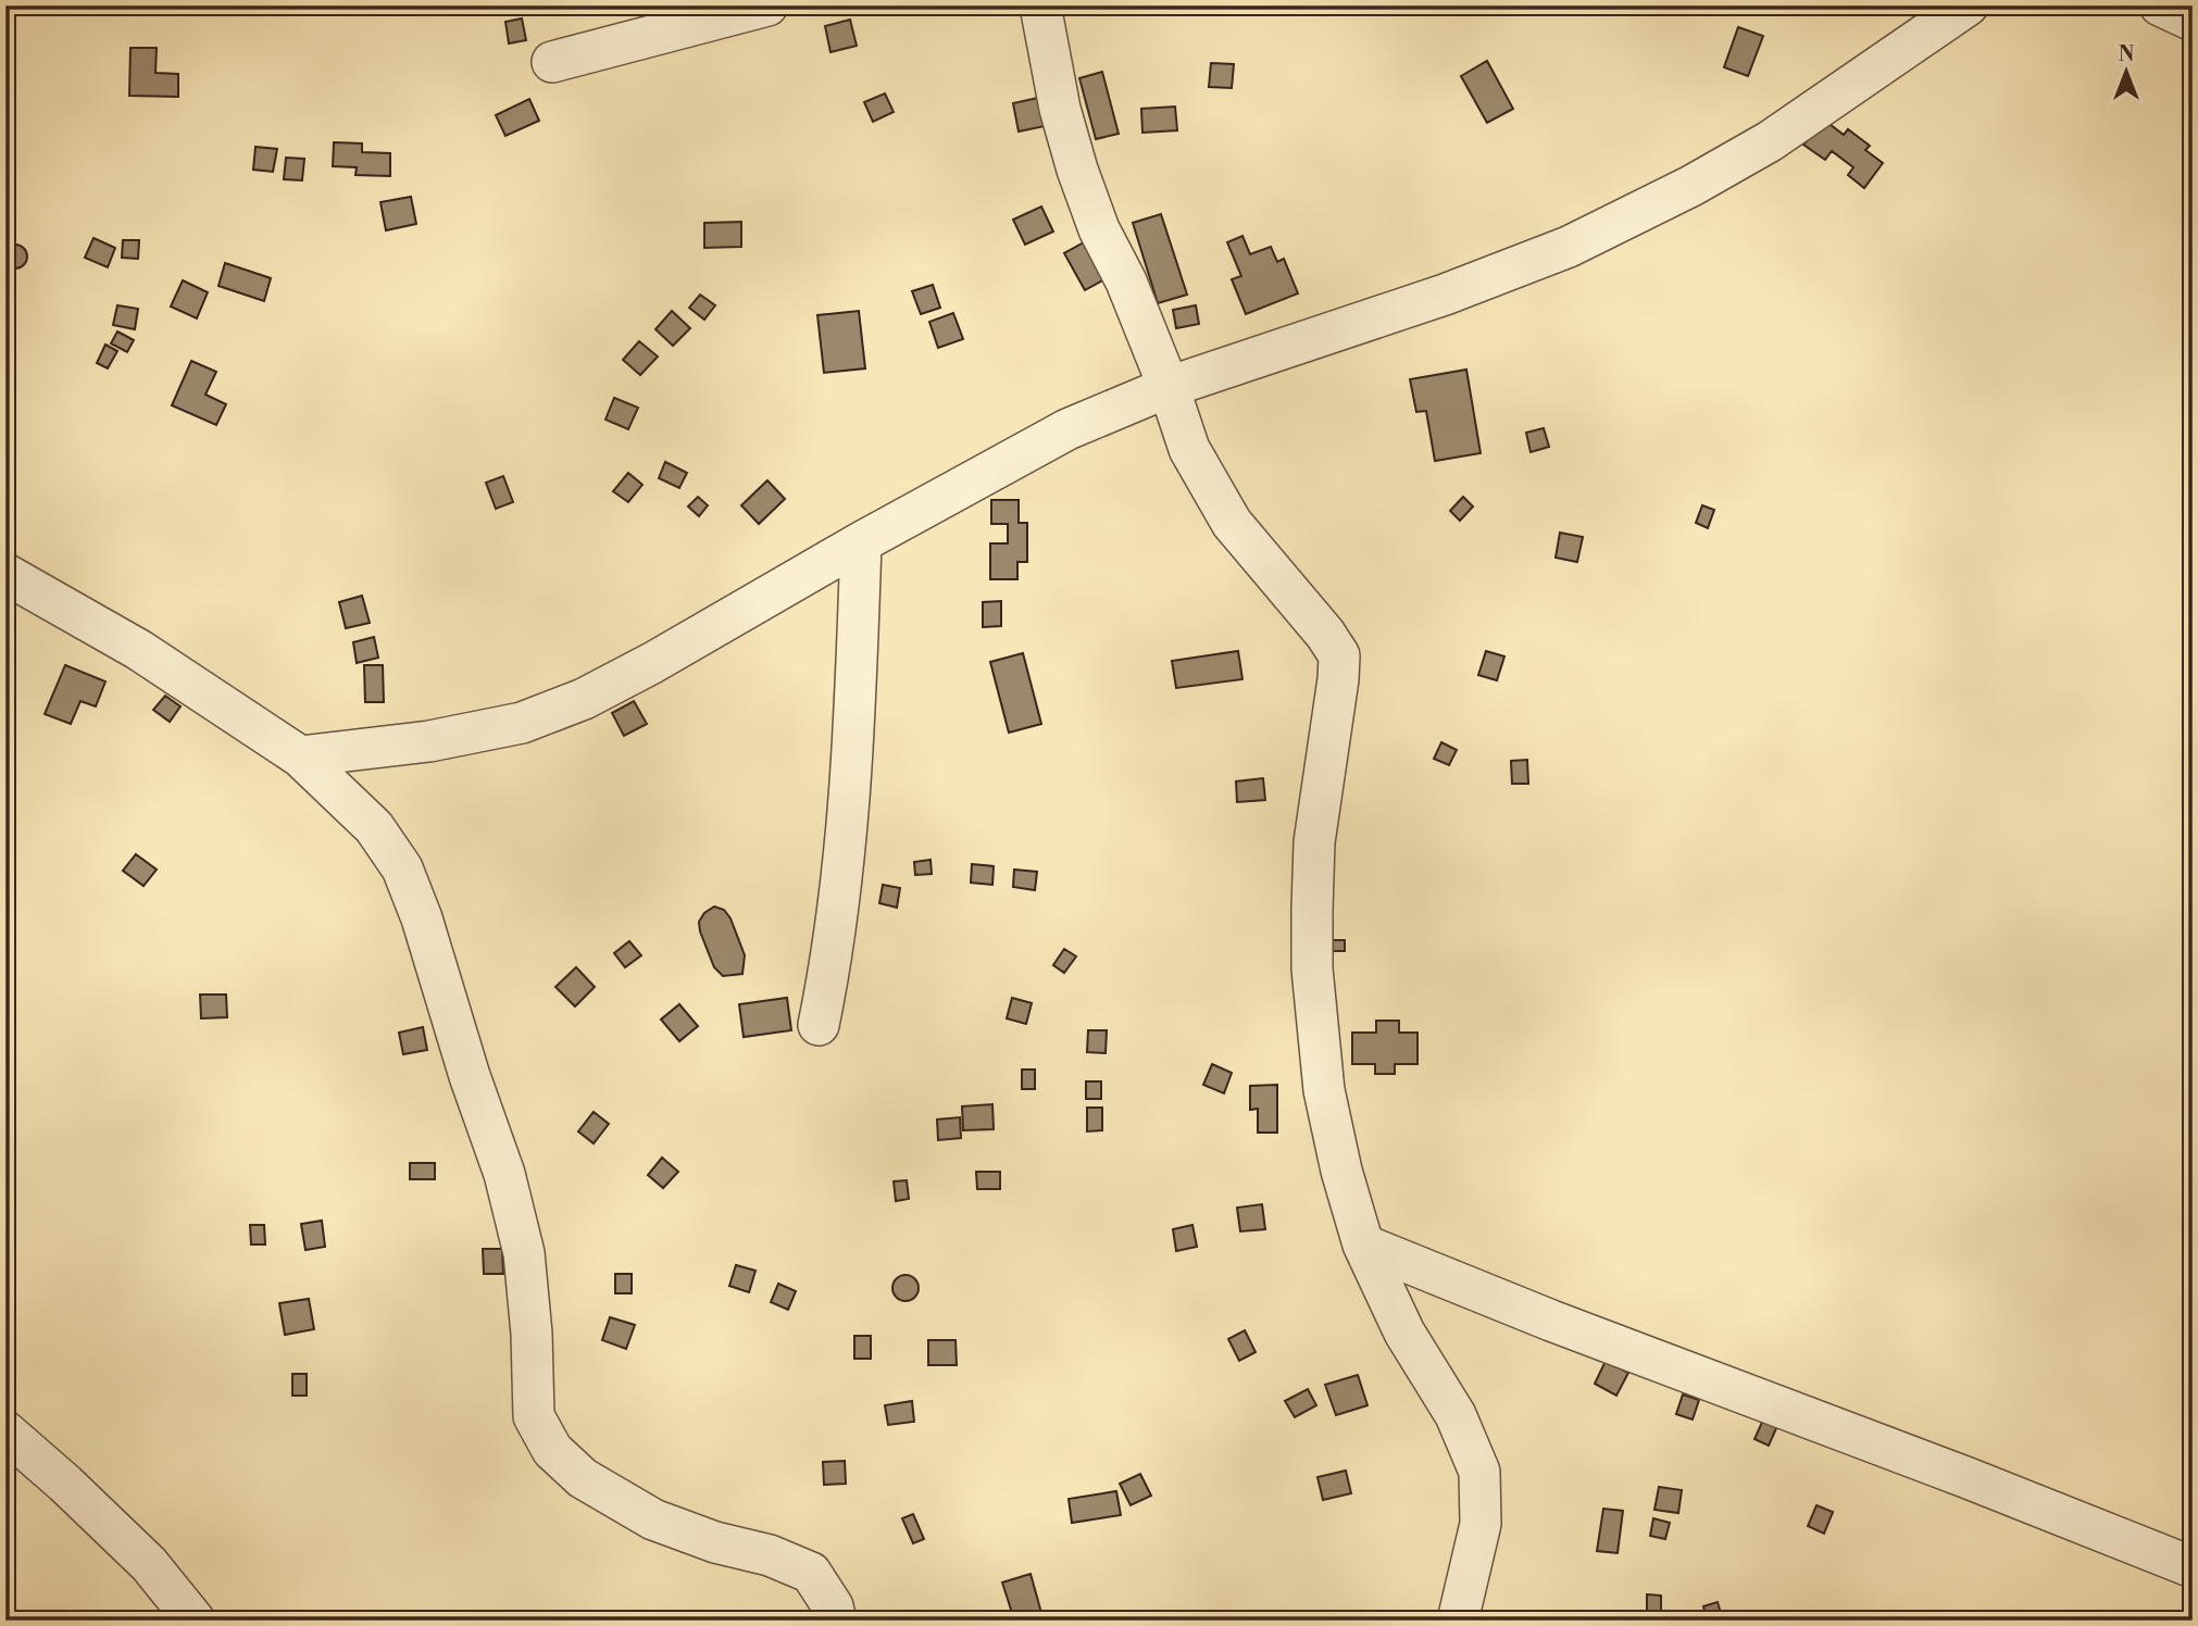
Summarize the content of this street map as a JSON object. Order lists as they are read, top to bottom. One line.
{"north":"top"}
